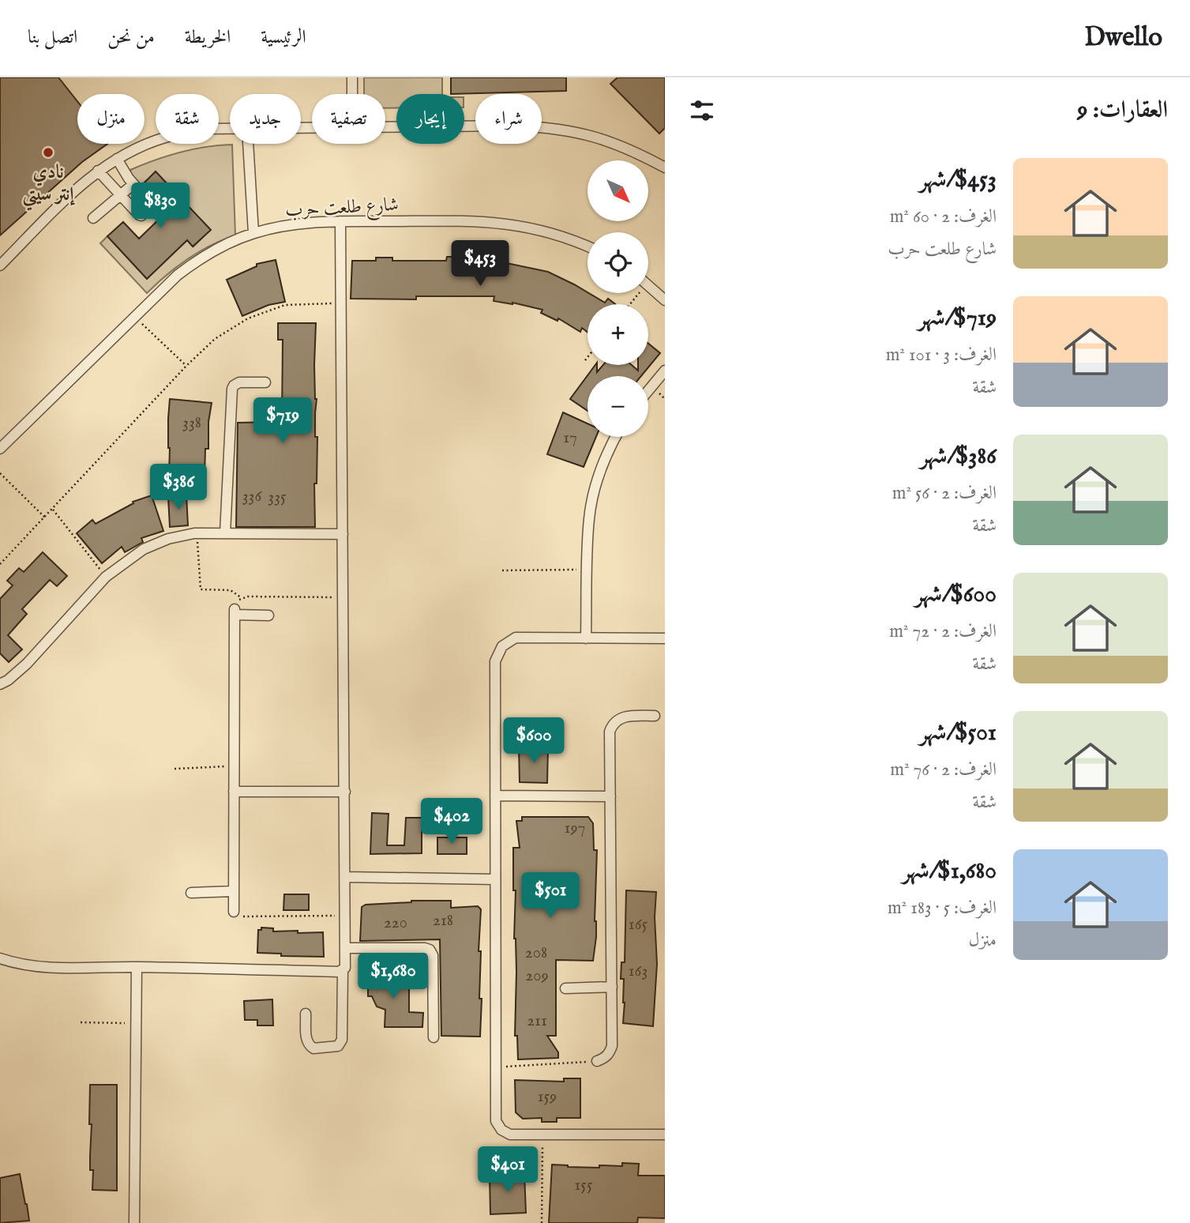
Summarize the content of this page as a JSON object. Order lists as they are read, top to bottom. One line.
{"streets":{"street":["شارع طلعت حرب"]},"places":["نادي إنتر سيتي"],"house_numbers":["338","17","336","335","197","218","220","165","208","163","209","211","159","155"],"north":"bottom right","page":{"header":"Dwello","nav":["الرئيسية","الخريطة","من نحن","اتصل بنا"],"heading":"العقارات: 9","chip":["شراء","إيجار","تصفية","جديد","شقة","منزل"],"list":[{"name":"$453/شهر","note":"الغرف: 2 · 60 m² · شارع طلعت حرب"},{"name":"$719/شهر","note":"الغرف: 3 · 101 m² · شقة"},{"name":"$386/شهر","note":"الغرف: 2 · 56 m² · شقة"},{"name":"$600/شهر","note":"الغرف: 2 · 72 m² · شقة"},{"name":"$501/شهر","note":"الغرف: 2 · 76 m² · شقة"},{"name":"$1,680/شهر","note":"الغرف: 5 · 183 m² · منزل"}],"map_buttons":["+","−"],"price":["$830","$453","$719","$386","$600","$402","$501","$1,680","$401"]}}
